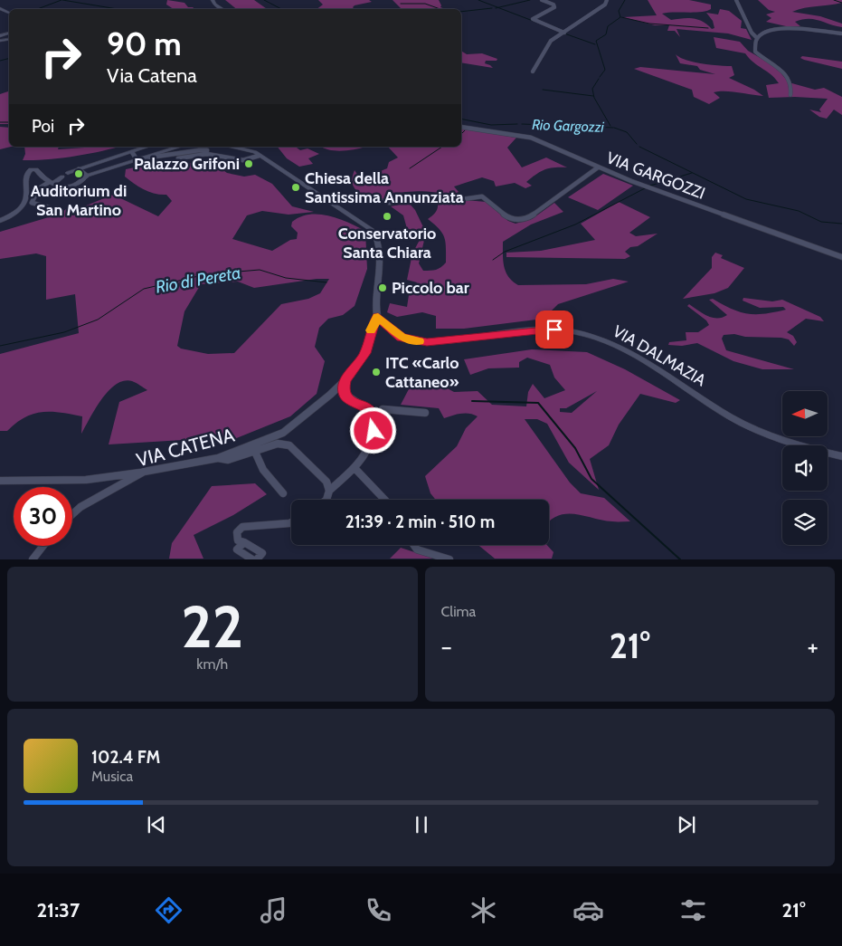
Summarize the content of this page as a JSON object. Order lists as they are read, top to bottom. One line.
{"streets":{"main road":["VIA DALMAZIA"],"street":["VIA GARGOZZI","VIA CATENA"]},"crossings":[["VIA DALMAZIA","VIA CATENA"]],"water":["Rio Gargozzi","Rio di Pereta"],"places":["Palazzo Grifoni","Auditorium di San Martino","Chiesa della Santissima Annunziata","Conservatorio Santa Chiara","Piccolo bar","ITC «Carlo Cattaneo»"],"north":"left","page":{"turn":["90 m","Via Catena"],"then":"Poi","limit":"30","trip":"21:39 · 2 min · 510 m","tile":[["22","km/h"],"Clima"],"heat":["−","21°","+"],"song":["102.4 FM","Musica"],"tabs":["21:37","21°"]}}
